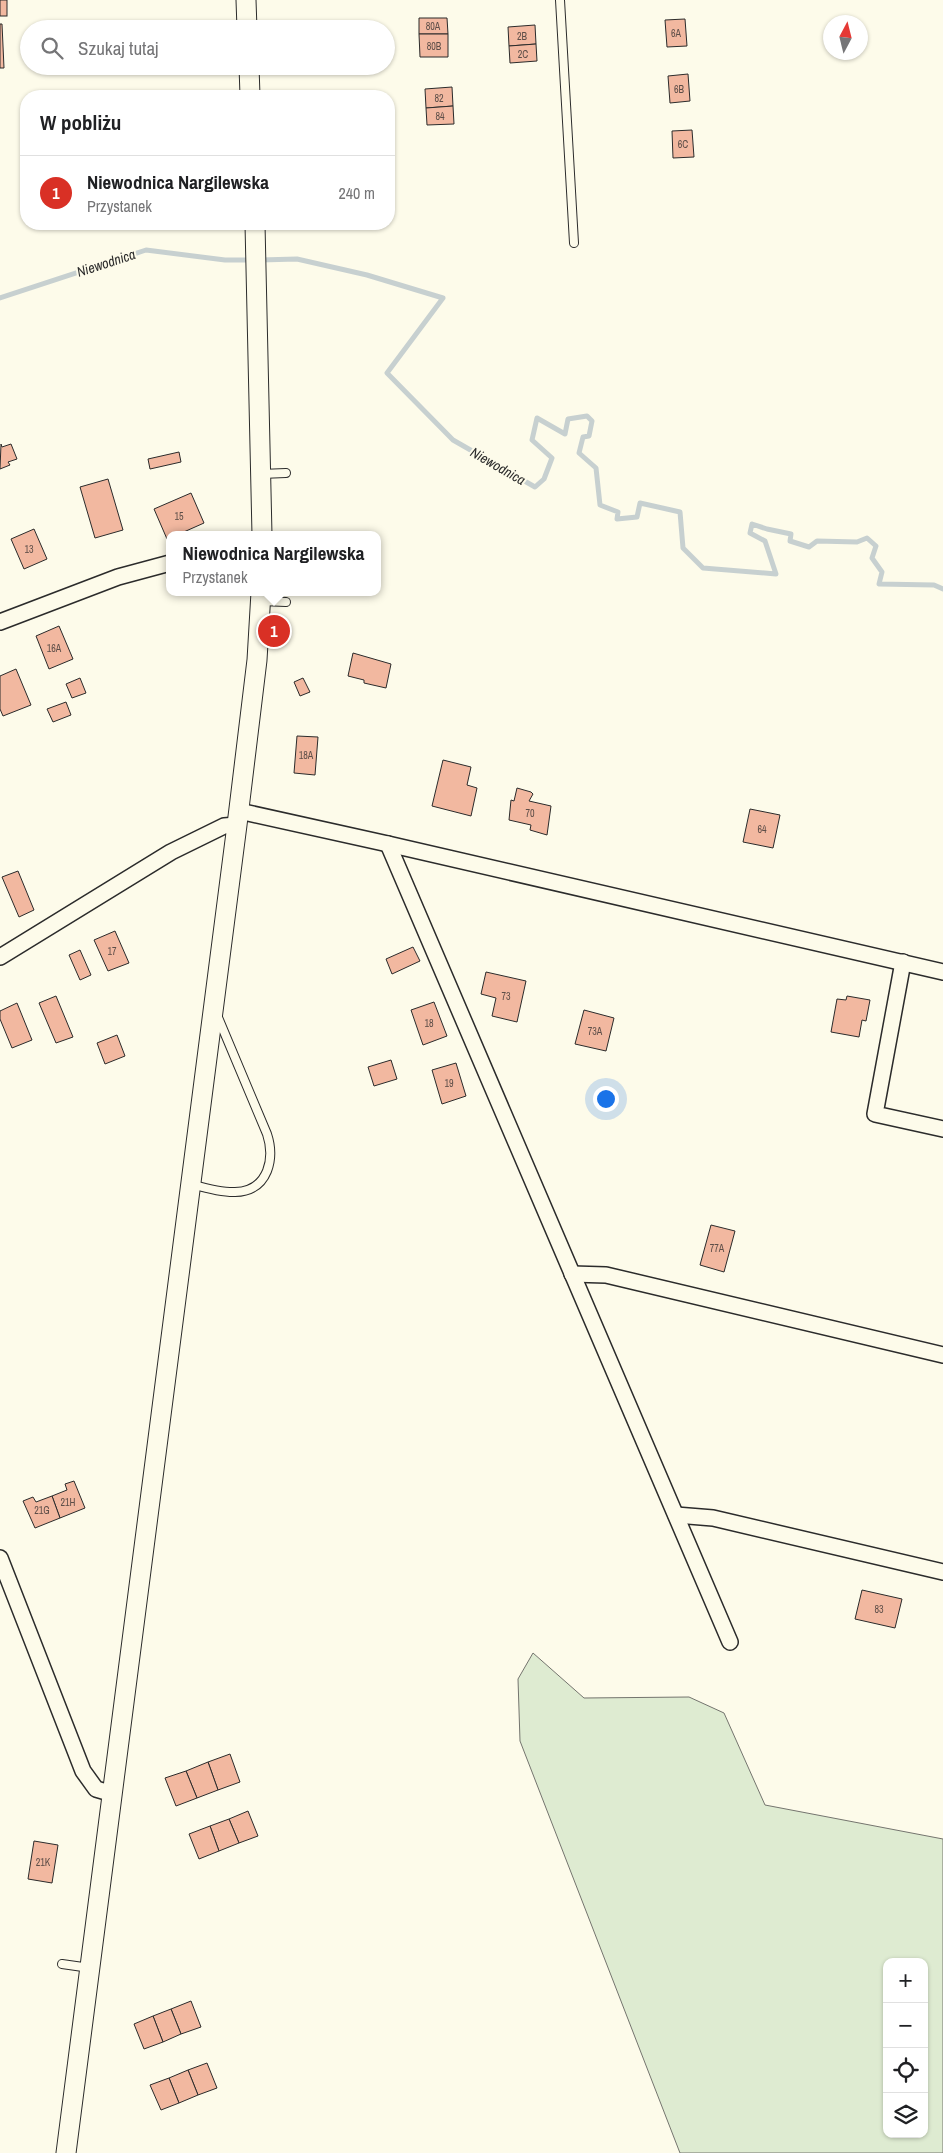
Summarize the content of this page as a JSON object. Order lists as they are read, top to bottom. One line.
{"water":["Niewodnica"],"house_numbers":["80A","6A","2B","80B","2C","6B","82","84","6C","15","13","16A","18A","70","64","17","73","18","73A","19","77A","21H","21G","83","21K"],"north":"top","page":{"search":"Szukaj tutaj","heading":"W pobliżu","list":[{"mark":"1","name":"Niewodnica Nargilewska","note":"Przystanek","value":"240 m"}],"popup":["Niewodnica Nargilewska","Przystanek"],"pins":"1","map_buttons":["+","−"]}}
